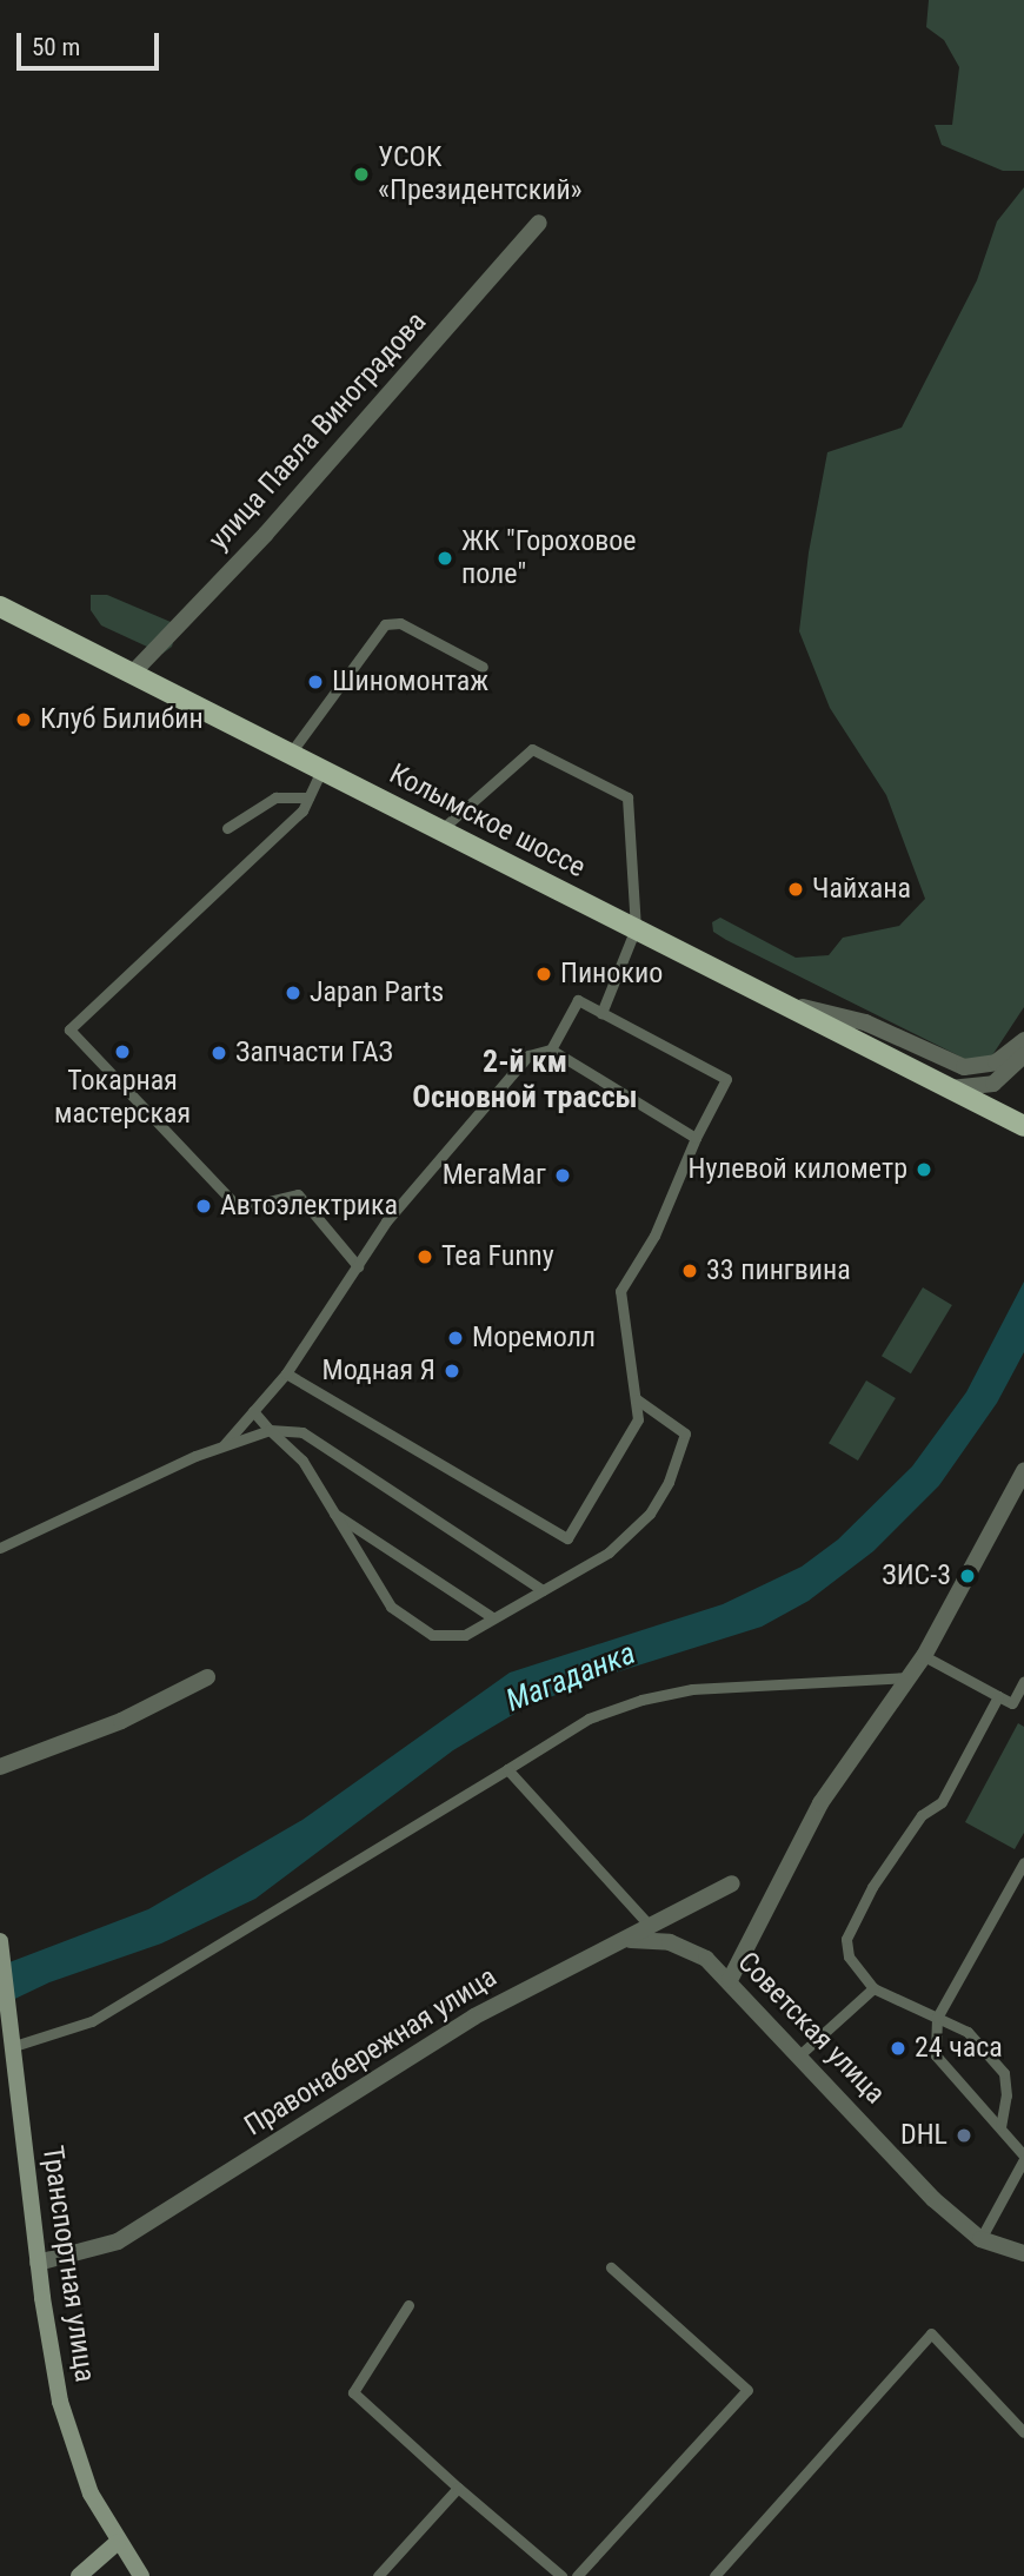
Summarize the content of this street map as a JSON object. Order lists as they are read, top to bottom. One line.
{"streets":{"main road":["Колымское шоссе","Транспортная улица"],"street":["улица Павла Виноградова","Советская улица","Правонабережная улица"]},"crossings":[["улица Павла Виноградова","Колымское шоссе"],["Советская улица","Правонабережная улица"],["Правонабережная улица","Транспортная улица"]],"districts":["2-й км Основной трассы"],"water":["Магаданка"],"places":["УСОК «Президентский»","ЖК \"Гороховое поле\"","Шиномонтаж","Клуб Билибин","Чайхана","Пинокио","Japan Parts","Токарная мастерская","Запчасти ГАЗ","Нулевой километр","МегаМаг","Автоэлектрика","Tea Funny","33 пингвина","Моремолл","Модная Я","ЗИС-3","24 часа","DHL"],"scale_bar":"50 m"}
